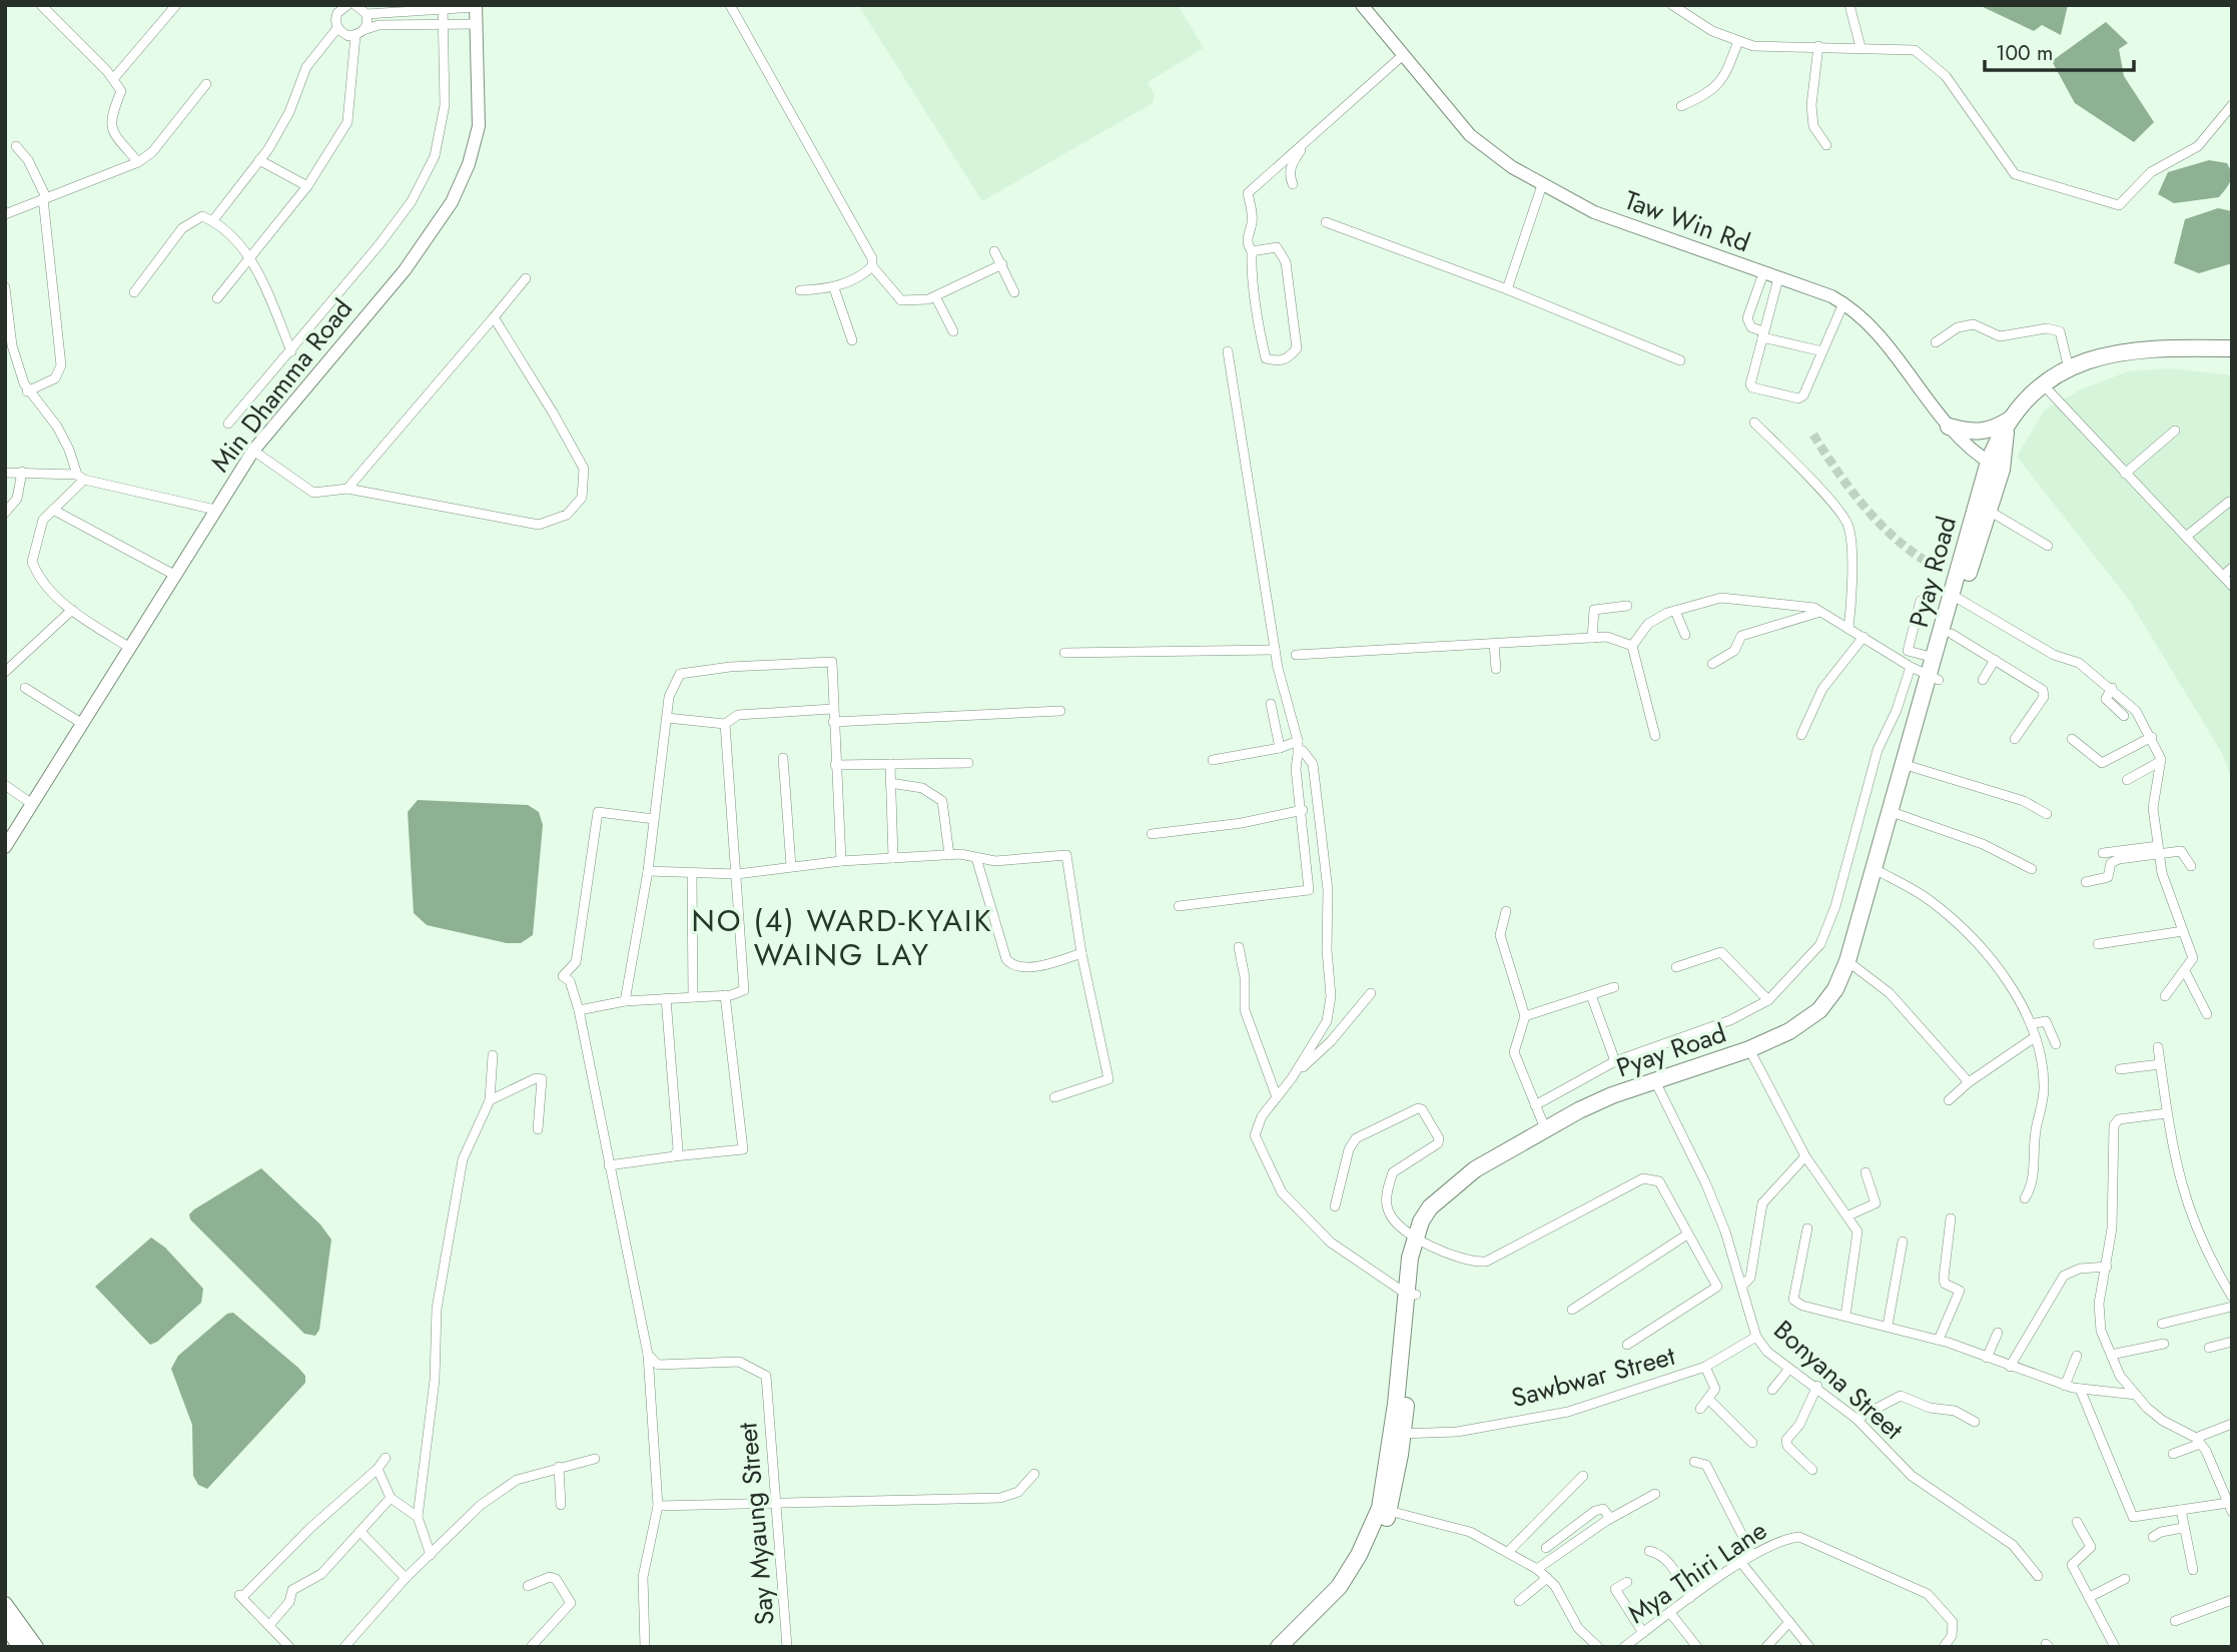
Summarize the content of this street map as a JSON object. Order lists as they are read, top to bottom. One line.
{"streets":{"highway":["Pyay Road"],"main road":["Taw Win Rd","Min Dhamma Road"],"street":["Sawbwar Street","Bonyana Street","Say Myaung Street","Mya Thiri Lane"]},"crossings":[["Taw Win Rd","Pyay Road"],["Pyay Road","Sawbwar Street"],["Pyay Road","Bonyana Street"],["Sawbwar Street","Bonyana Street"]],"districts":["NO (4) WARD-KYAIK WAING LAY"],"scale_bar":"100 m"}
